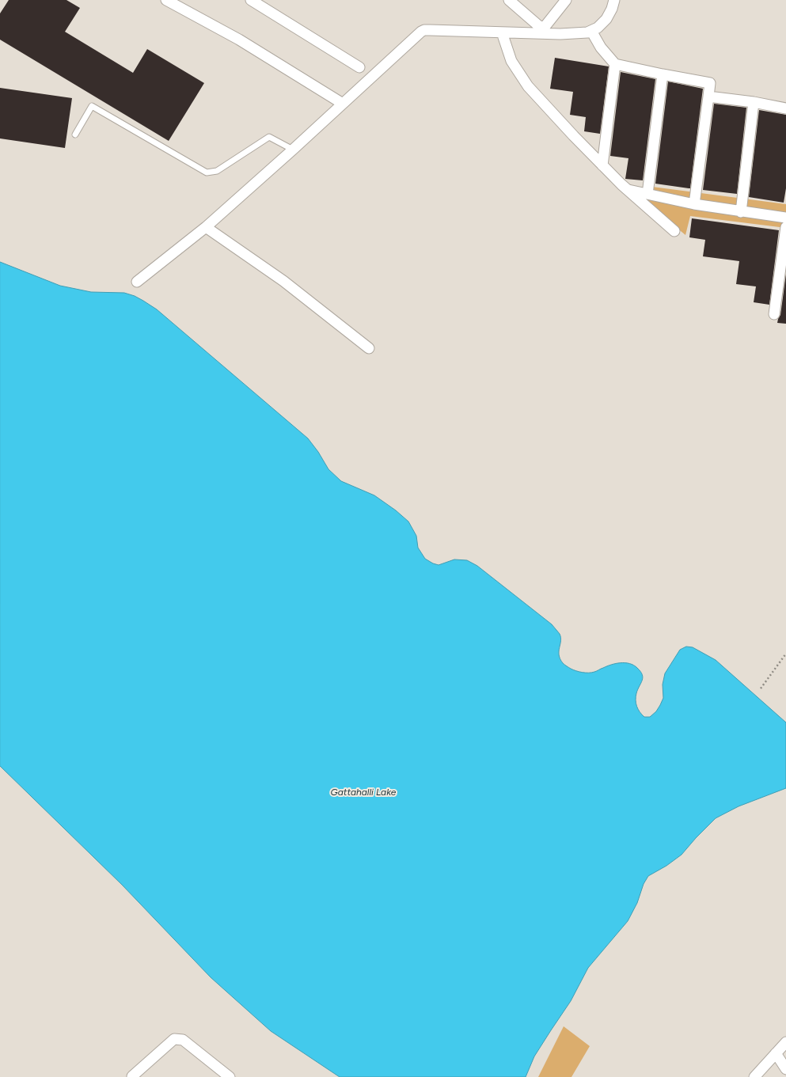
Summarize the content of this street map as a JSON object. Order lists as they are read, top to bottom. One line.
{"water":["Gattahalli Lake"]}
